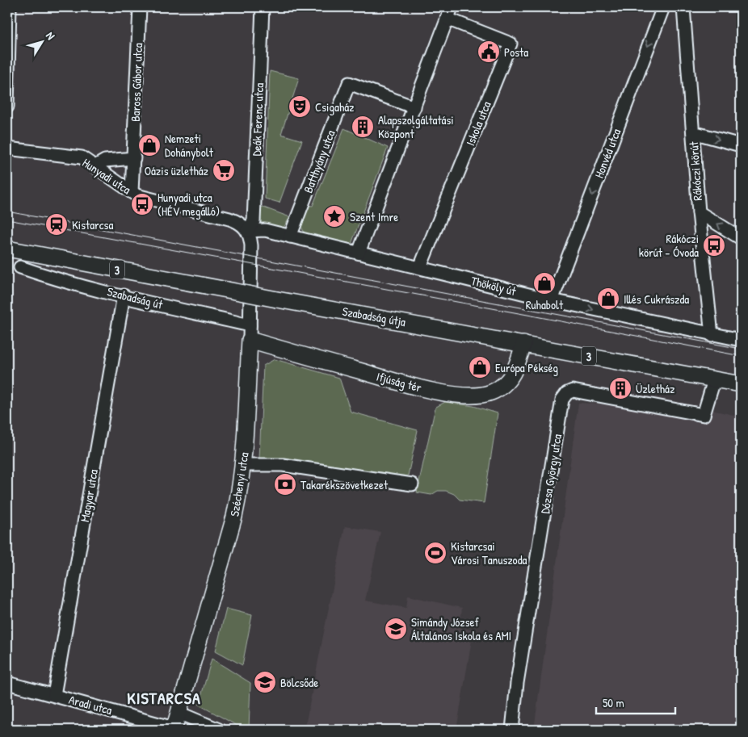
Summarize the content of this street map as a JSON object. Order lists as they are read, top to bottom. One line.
{"streets":{"main road":["3","Szabadság útja","Ifjúság tér","Széchenyi utca"],"street":["Baross Gábor utca","Deák Ferenc utca","Iskola utca","Honvéd utca","Batthyány utca","Rákóczi körút","Hunyadi utca","Thököly út","Szabadság út","Dózsa György utca","Magyar utca","Aradi utca"]},"crossings":[["Baross Gábor utca","Hunyadi utca"],["Deák Ferenc utca","Hunyadi utca"],["Deák Ferenc utca","Thököly út"],["Deák Ferenc utca","Széchenyi utca"],["Iskola utca","Thököly út"],["Honvéd utca","Thököly út"],["Batthyány utca","Thököly út"],["Rákóczi körút","Thököly út"],["Hunyadi utca","Thököly út"],["Hunyadi utca","Széchenyi utca"],["Thököly út","Széchenyi utca"],["Szabadság út","Ifjúság tér"],["Szabadság út","Széchenyi utca"],["Szabadság út","Magyar utca"],["Szabadság útja","Ifjúság tér"],["Szabadság útja","Dózsa György utca"],["Ifjúság tér","Széchenyi utca"],["Széchenyi utca","Aradi utca"],["Magyar utca","Aradi utca"]],"one_way":["Honvéd utca"],"districts":["KISTARCSA"],"places":{"public building":["Posta"],"theatre":["Csigaház"],"building":["Alapszolgáltatási Központ","Üzletház"],"shop":["Nemzeti Dohánybolt","Ruhabolt","Illés Cukrászda","Európa Pékség"],"supermarket":["Oázis üzletház"],"bus stop":["Hunyadi utca (HÉV megálló)","Rákóczi körút - Óvoda"],"place":["Szent Imre"],"station":["Kistarcsa"],"bank":["Takarékszövetkezet"],"sports":["Kistarcsai Városi Tanuszoda"],"school or university":["Simándy József Általános Iskola és AMI","Bölcsőde"]},"scale_bar":"50 m","north":"top right"}
